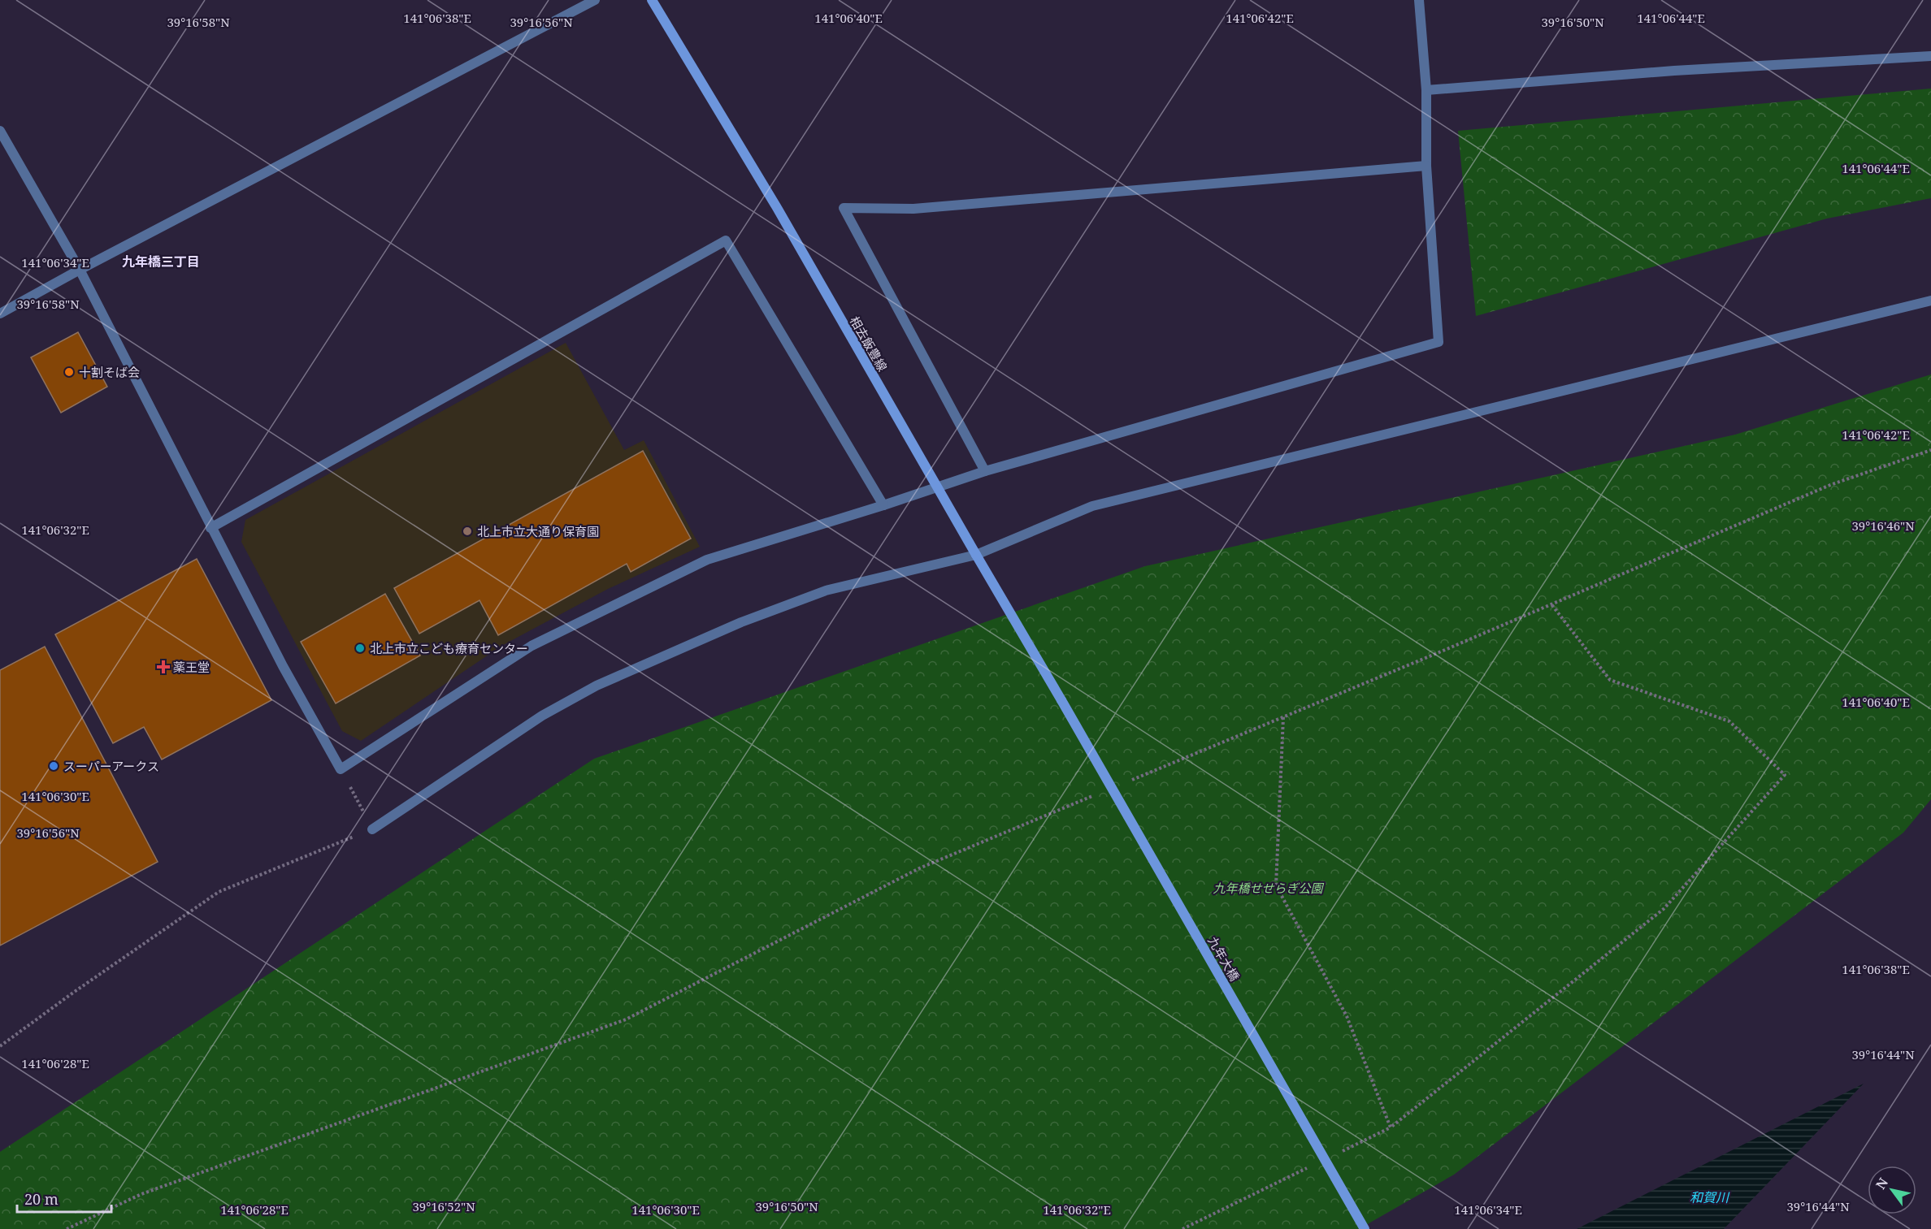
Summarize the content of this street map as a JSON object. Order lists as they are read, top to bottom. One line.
{"streets":{"main road":["相去飯豊線","九年大橋"]},"crossings":[["相去飯豊線","九年大橋"]],"districts":["九年橋三丁目"],"water":["和賀川"],"parks":["九年橋せせらぎ公園"],"places":{"other":["十割そば会","北上市立大通り保育園","北上市立こども療育センター","スーパーアークス"],"health":["薬王堂"]},"scale_bar":"20 m","north":"top left","coordinates":["141°06'40\"E","141°06'44\"E","141°06'38\"E","141°06'42\"E","39°16'58\"N","39°16'56\"N","39°16'50\"N","141°06'34\"E","39°16'46\"N","141°06'32\"E","141°06'30\"E","39°16'44\"N","141°06'28\"E","39°16'52\"N"]}
